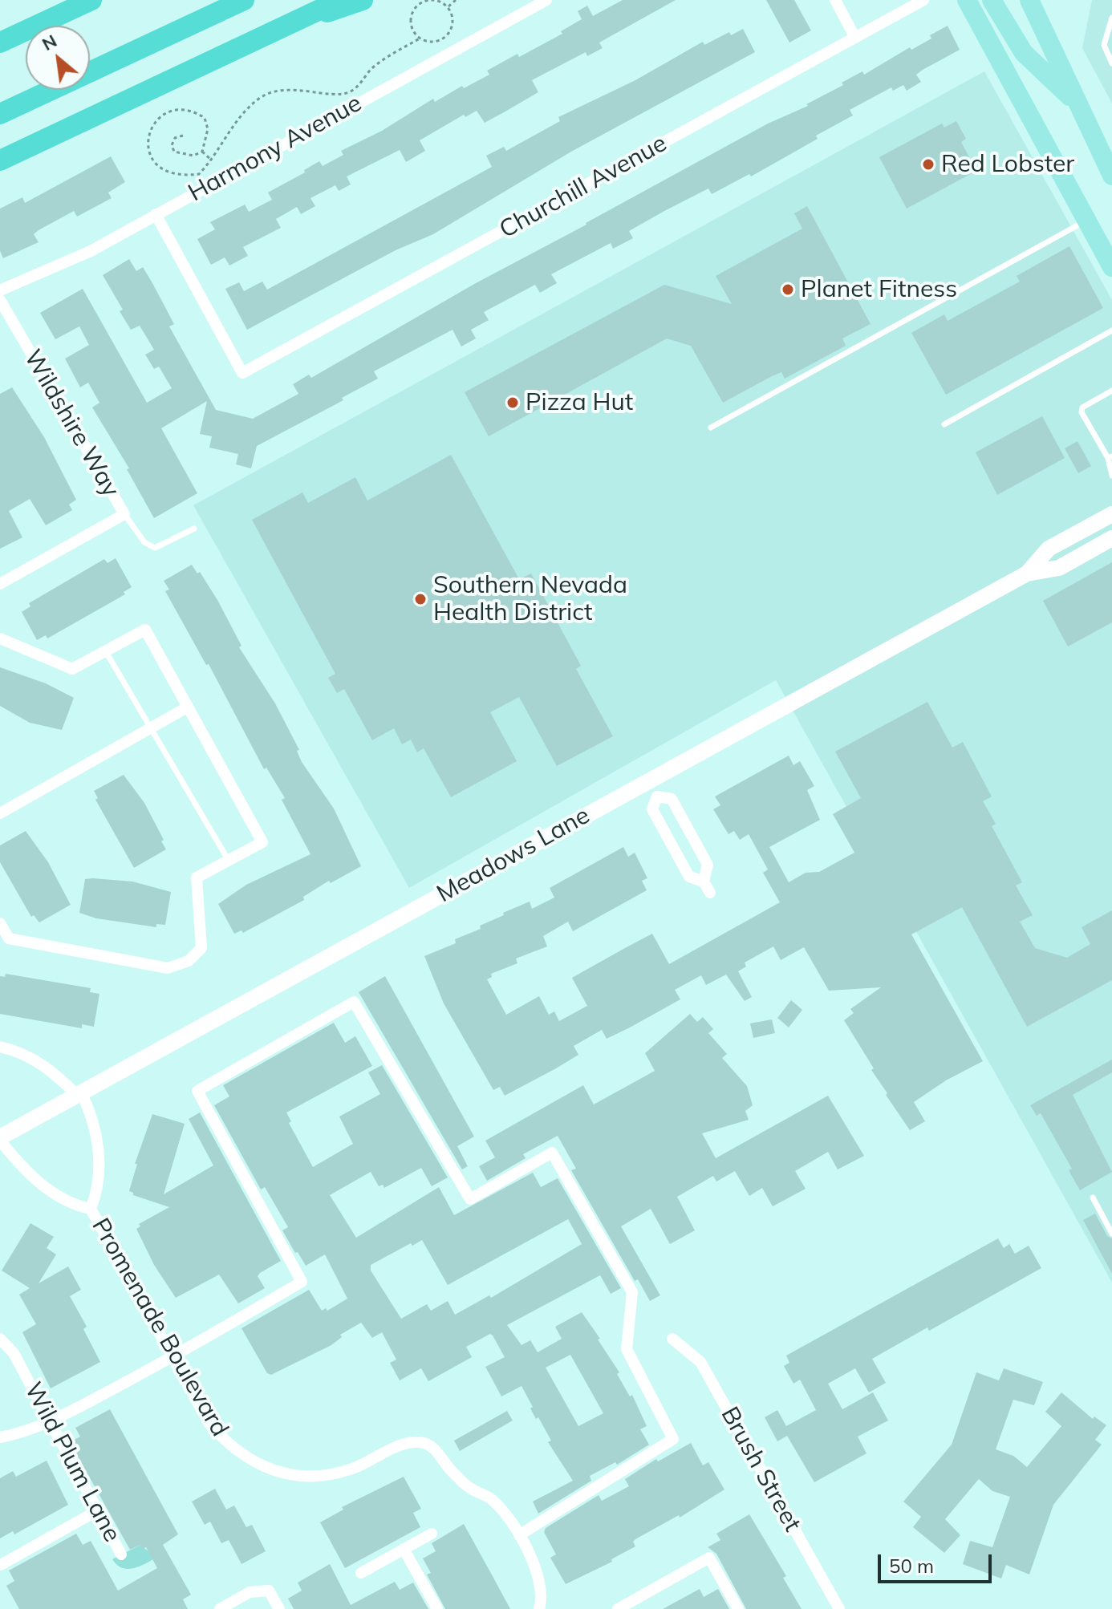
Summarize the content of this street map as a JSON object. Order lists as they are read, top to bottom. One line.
{"streets":{"street":["Harmony Avenue","Churchill Avenue","Wildshire Way","Meadows Lane","Promenade Boulevard","Wild Plum Lane","Brush Street"]},"crossings":[["Harmony Avenue","Churchill Avenue"],["Meadows Lane","Promenade Boulevard"]],"places":["Red Lobster","Planet Fitness","Pizza Hut","Southern Nevada Health District"],"scale_bar":"50 m","north":"top left"}
